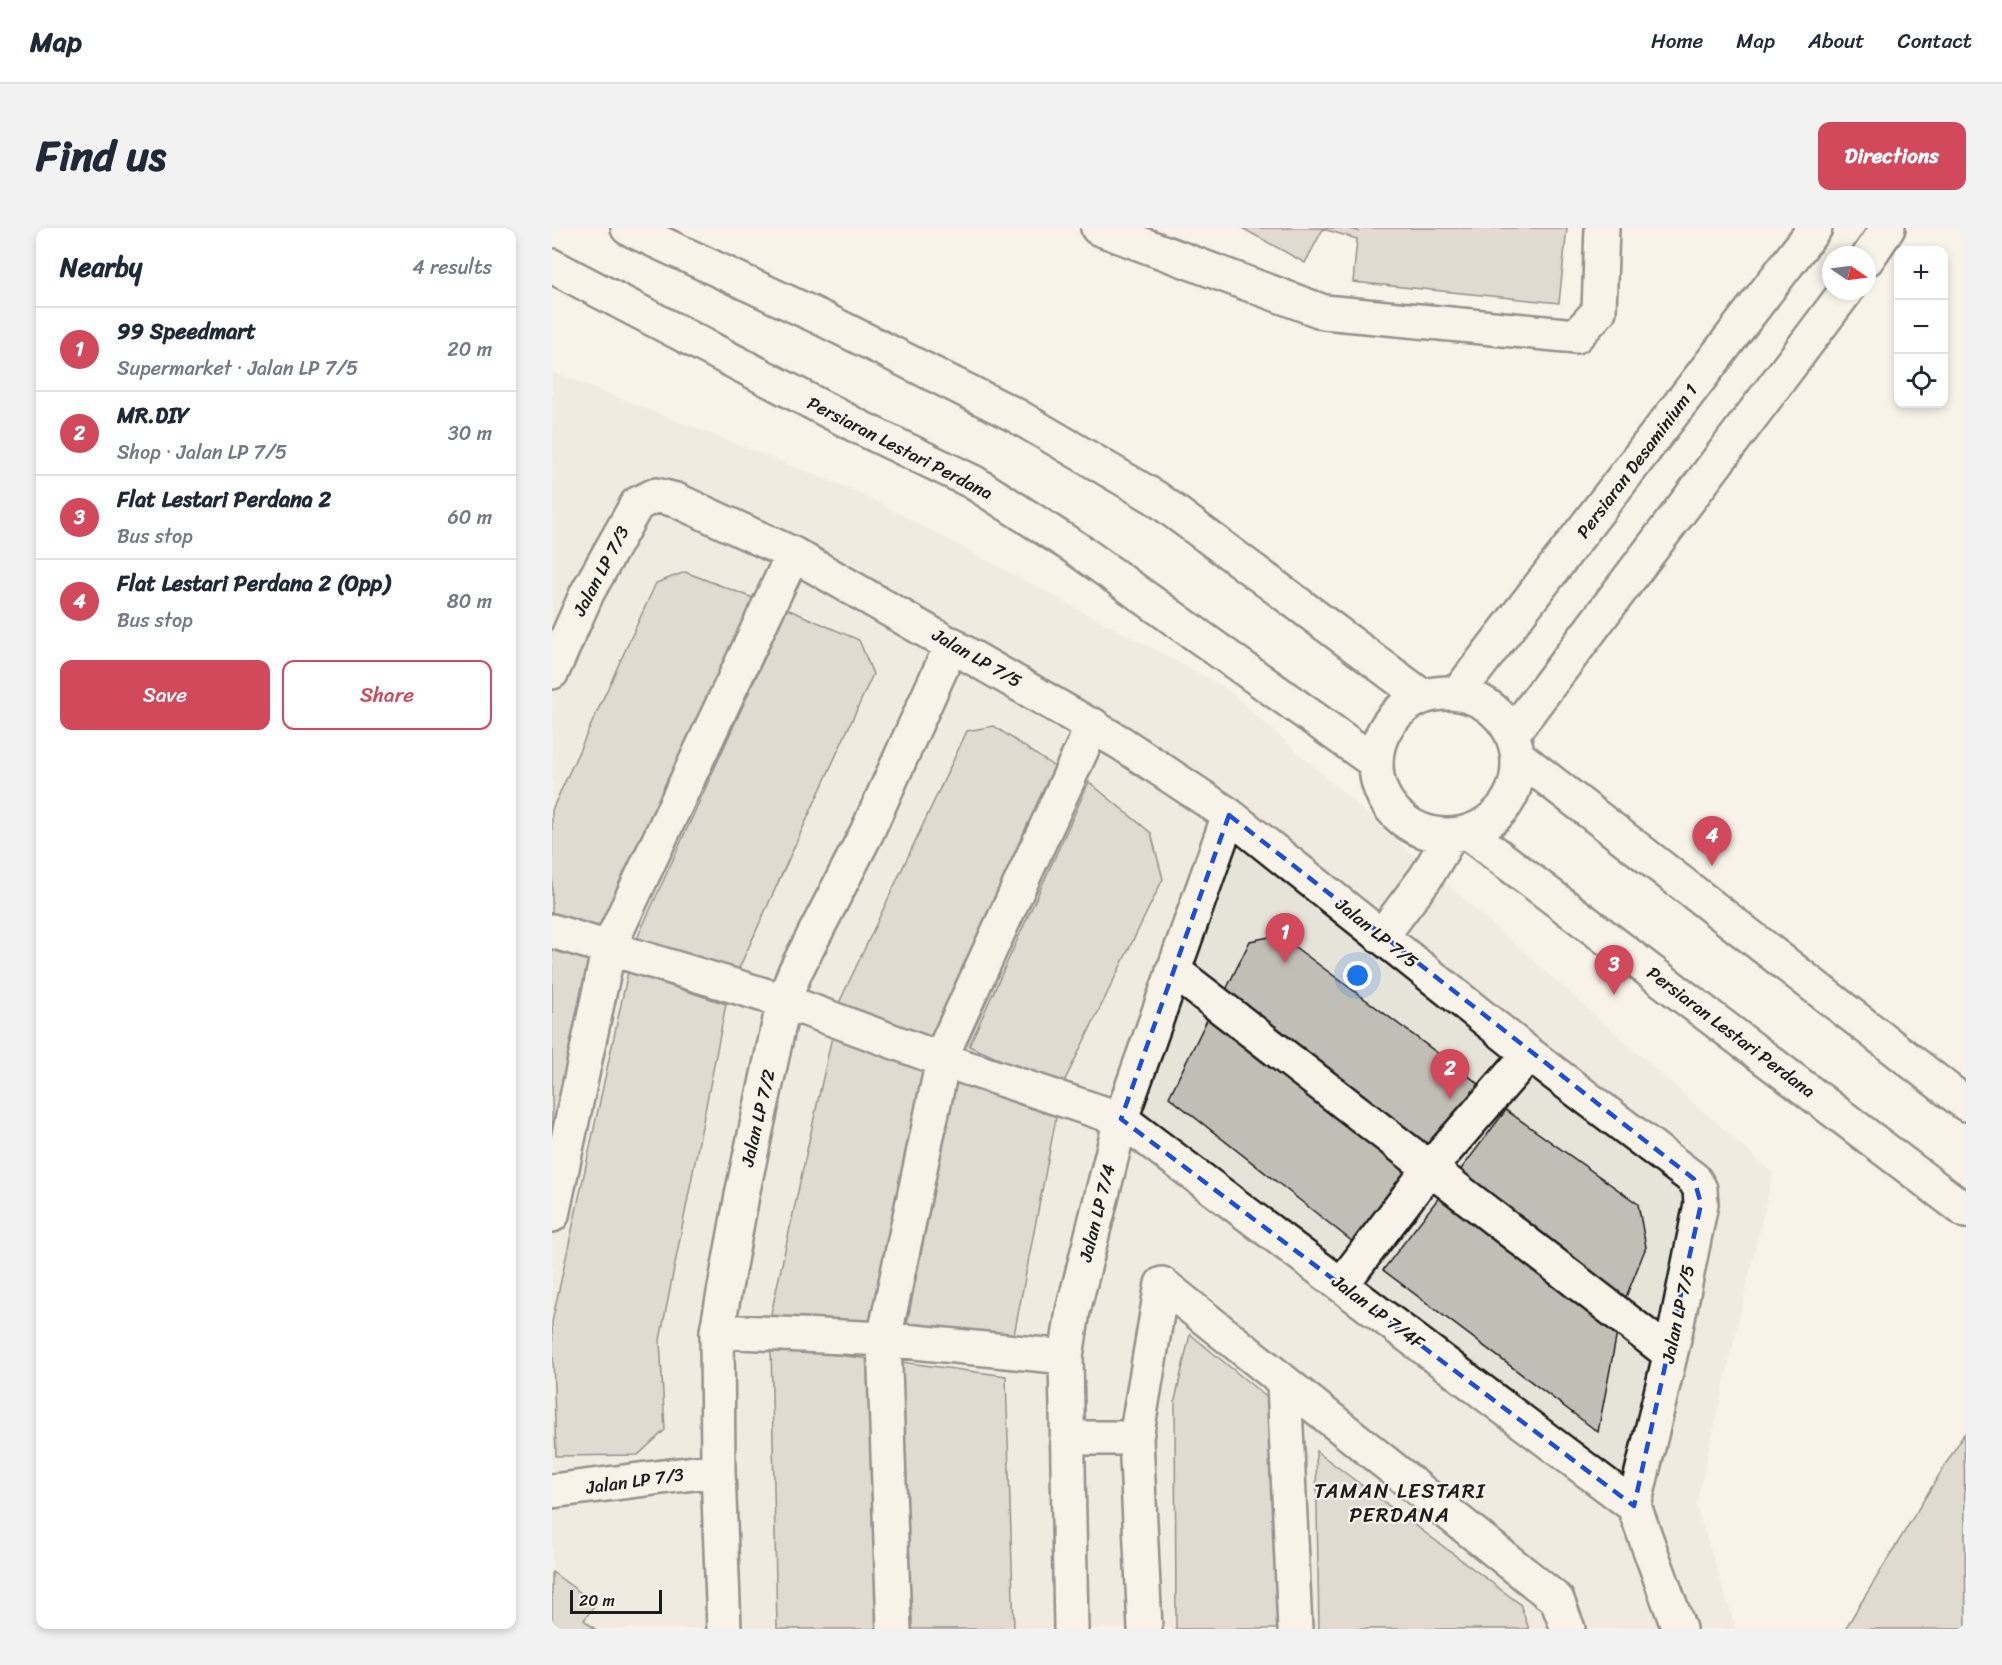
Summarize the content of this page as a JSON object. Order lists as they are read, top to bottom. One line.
{"streets":{"street":["Persiaran Lestari Perdana","Persiaran Desaminium 1","Jalan LP 7/3","Jalan LP 7/5","Jalan LP 7/2","Jalan LP 7/4","Jalan LP 7/4F"]},"crossings":[["Persiaran Lestari Perdana","Persiaran Desaminium 1"],["Jalan LP 7/3","Jalan LP 7/5"],["Jalan LP 7/3","Jalan LP 7/2"],["Jalan LP 7/5","Jalan LP 7/2"],["Jalan LP 7/5","Jalan LP 7/4"],["Jalan LP 7/5","Jalan LP 7/4F"],["Jalan LP 7/2","Jalan LP 7/4F"],["Jalan LP 7/4","Jalan LP 7/4F"]],"districts":["TAMAN LESTARI PERDANA"],"scale_bar":"20 m","north":"right","page":{"header":"Map","nav":["Home","Map","About","Contact"],"title":"Find us","buttons":["Directions",["Save","Share"]],"heading":["Nearby","4 results"],"map_buttons":["+","−"],"list":[{"mark":"1","name":"99 Speedmart","note":"Supermarket · Jalan LP 7/5","value":"20 m"},{"mark":"2","name":"MR.DIY","note":"Shop · Jalan LP 7/5","value":"30 m"},{"mark":"3","name":"Flat Lestari Perdana 2","note":"Bus stop","value":"60 m"},{"mark":"4","name":"Flat Lestari Perdana 2 (Opp)","note":"Bus stop","value":"80 m"}],"pins":["4","1","3","2"],"scale":"20 m"}}
